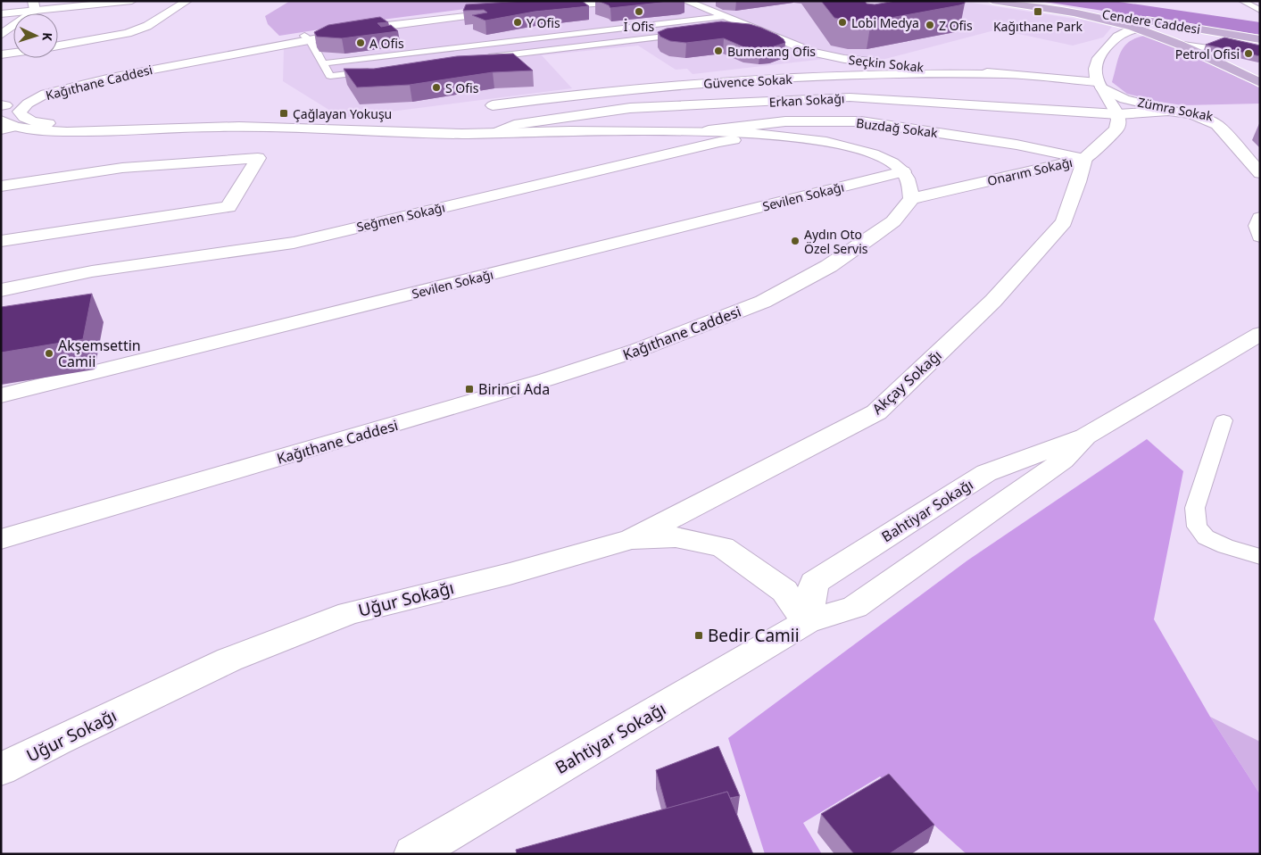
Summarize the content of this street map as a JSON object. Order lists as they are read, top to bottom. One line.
{"streets":{"main road":["Cendere Caddesi"],"street":["Seçkin Sokak","Güvence Sokak","Kağıthane Caddesi","Erkan Sokağı","Zümra Sokak","Buzdağ Sokak","Onarım Sokağı","Sevilen Sokağı","Seğmen Sokağı","Akçay Sokağı","Bahtiyar Sokağı","Uğur Sokağı"]},"crossings":[["Seçkin Sokak","Güvence Sokak"],["Seçkin Sokak","Zümra Sokak"],["Kağıthane Caddesi","Erkan Sokağı"],["Kağıthane Caddesi","Buzdağ Sokak"],["Kağıthane Caddesi","Onarım Sokağı"],["Kağıthane Caddesi","Sevilen Sokağı"],["Kağıthane Caddesi","Seğmen Sokağı"],["Erkan Sokağı","Zümra Sokak"],["Erkan Sokağı","Onarım Sokağı"],["Zümra Sokak","Onarım Sokağı"],["Buzdağ Sokak","Onarım Sokağı"],["Buzdağ Sokak","Akçay Sokağı"],["Onarım Sokağı","Akçay Sokağı"],["Akçay Sokağı","Uğur Sokağı"],["Bahtiyar Sokağı","Uğur Sokağı"]],"places":{"other":["İ Ofis","Y Ofis","Lobi Medya","Z Ofis","A Ofis","Bumerang Ofis","Petrol Ofisi","S Ofis","Aydın Oto Özel Servis","Akşemsettin Camii"],"transit":["Kağıthane Park","Çağlayan Yokuşu","Birinci Ada","Bedir Camii"]},"north":"right"}
